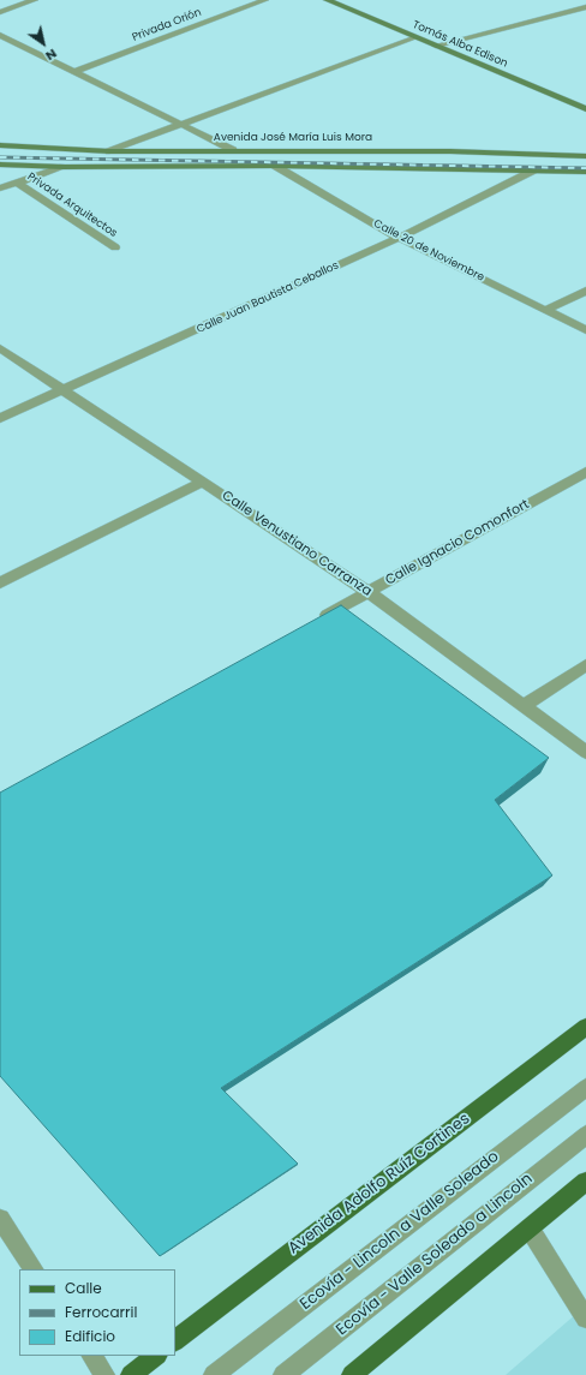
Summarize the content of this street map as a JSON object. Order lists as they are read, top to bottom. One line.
{"streets":{"main road":["Avenida Adolfo Ruíz Cortines"],"street":["Privada Orión","Tomás Alba Edison","Avenida José María Luis Mora","Privada Arquitectos","Calle 20 de Noviembre","Calle Juan Bautista Ceballos","Calle Ignacio Comonfort","Calle Venustiano Carranza","Ecovía - Lincoln a Valle Soleado","Ecovía - Valle Soleado a Lincoln"]},"crossings":[["Calle 20 de Noviembre","Calle Juan Bautista Ceballos"],["Calle Juan Bautista Ceballos","Calle Venustiano Carranza"],["Calle Ignacio Comonfort","Calle Venustiano Carranza"]],"legend":["Calle","Ferrocarril","Edificio"],"north":"bottom right"}
